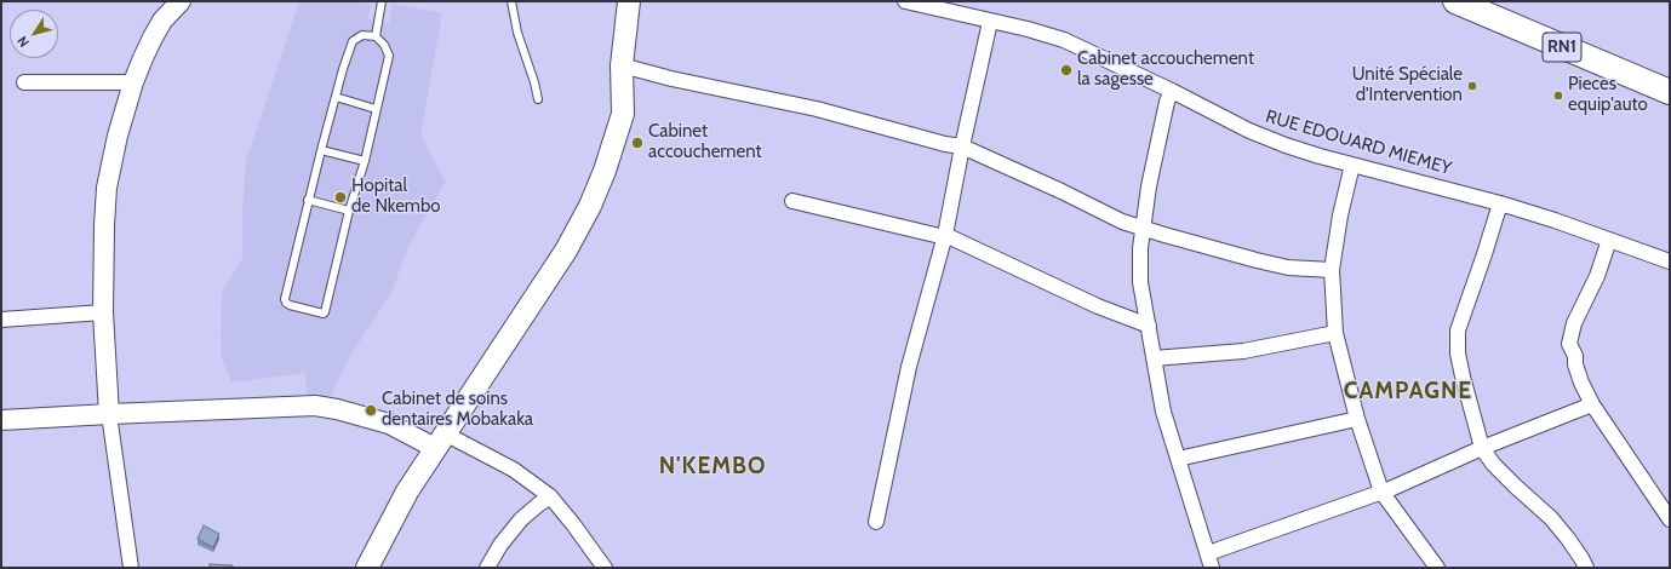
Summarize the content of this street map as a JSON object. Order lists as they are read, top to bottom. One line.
{"streets":{"main road":["RN1"],"street":["RUE EDOUARD MIEMEY"]},"districts":["CAMPAGNE","N'KEMBO"],"places":["Cabinet accouchement la sagesse","Unité Spéciale d'Intervention","Pieces equip'auto","Cabinet accouchement","Hopital de Nkembo","Cabinet de soins dentaires Mobakaka"],"north":"bottom left"}
